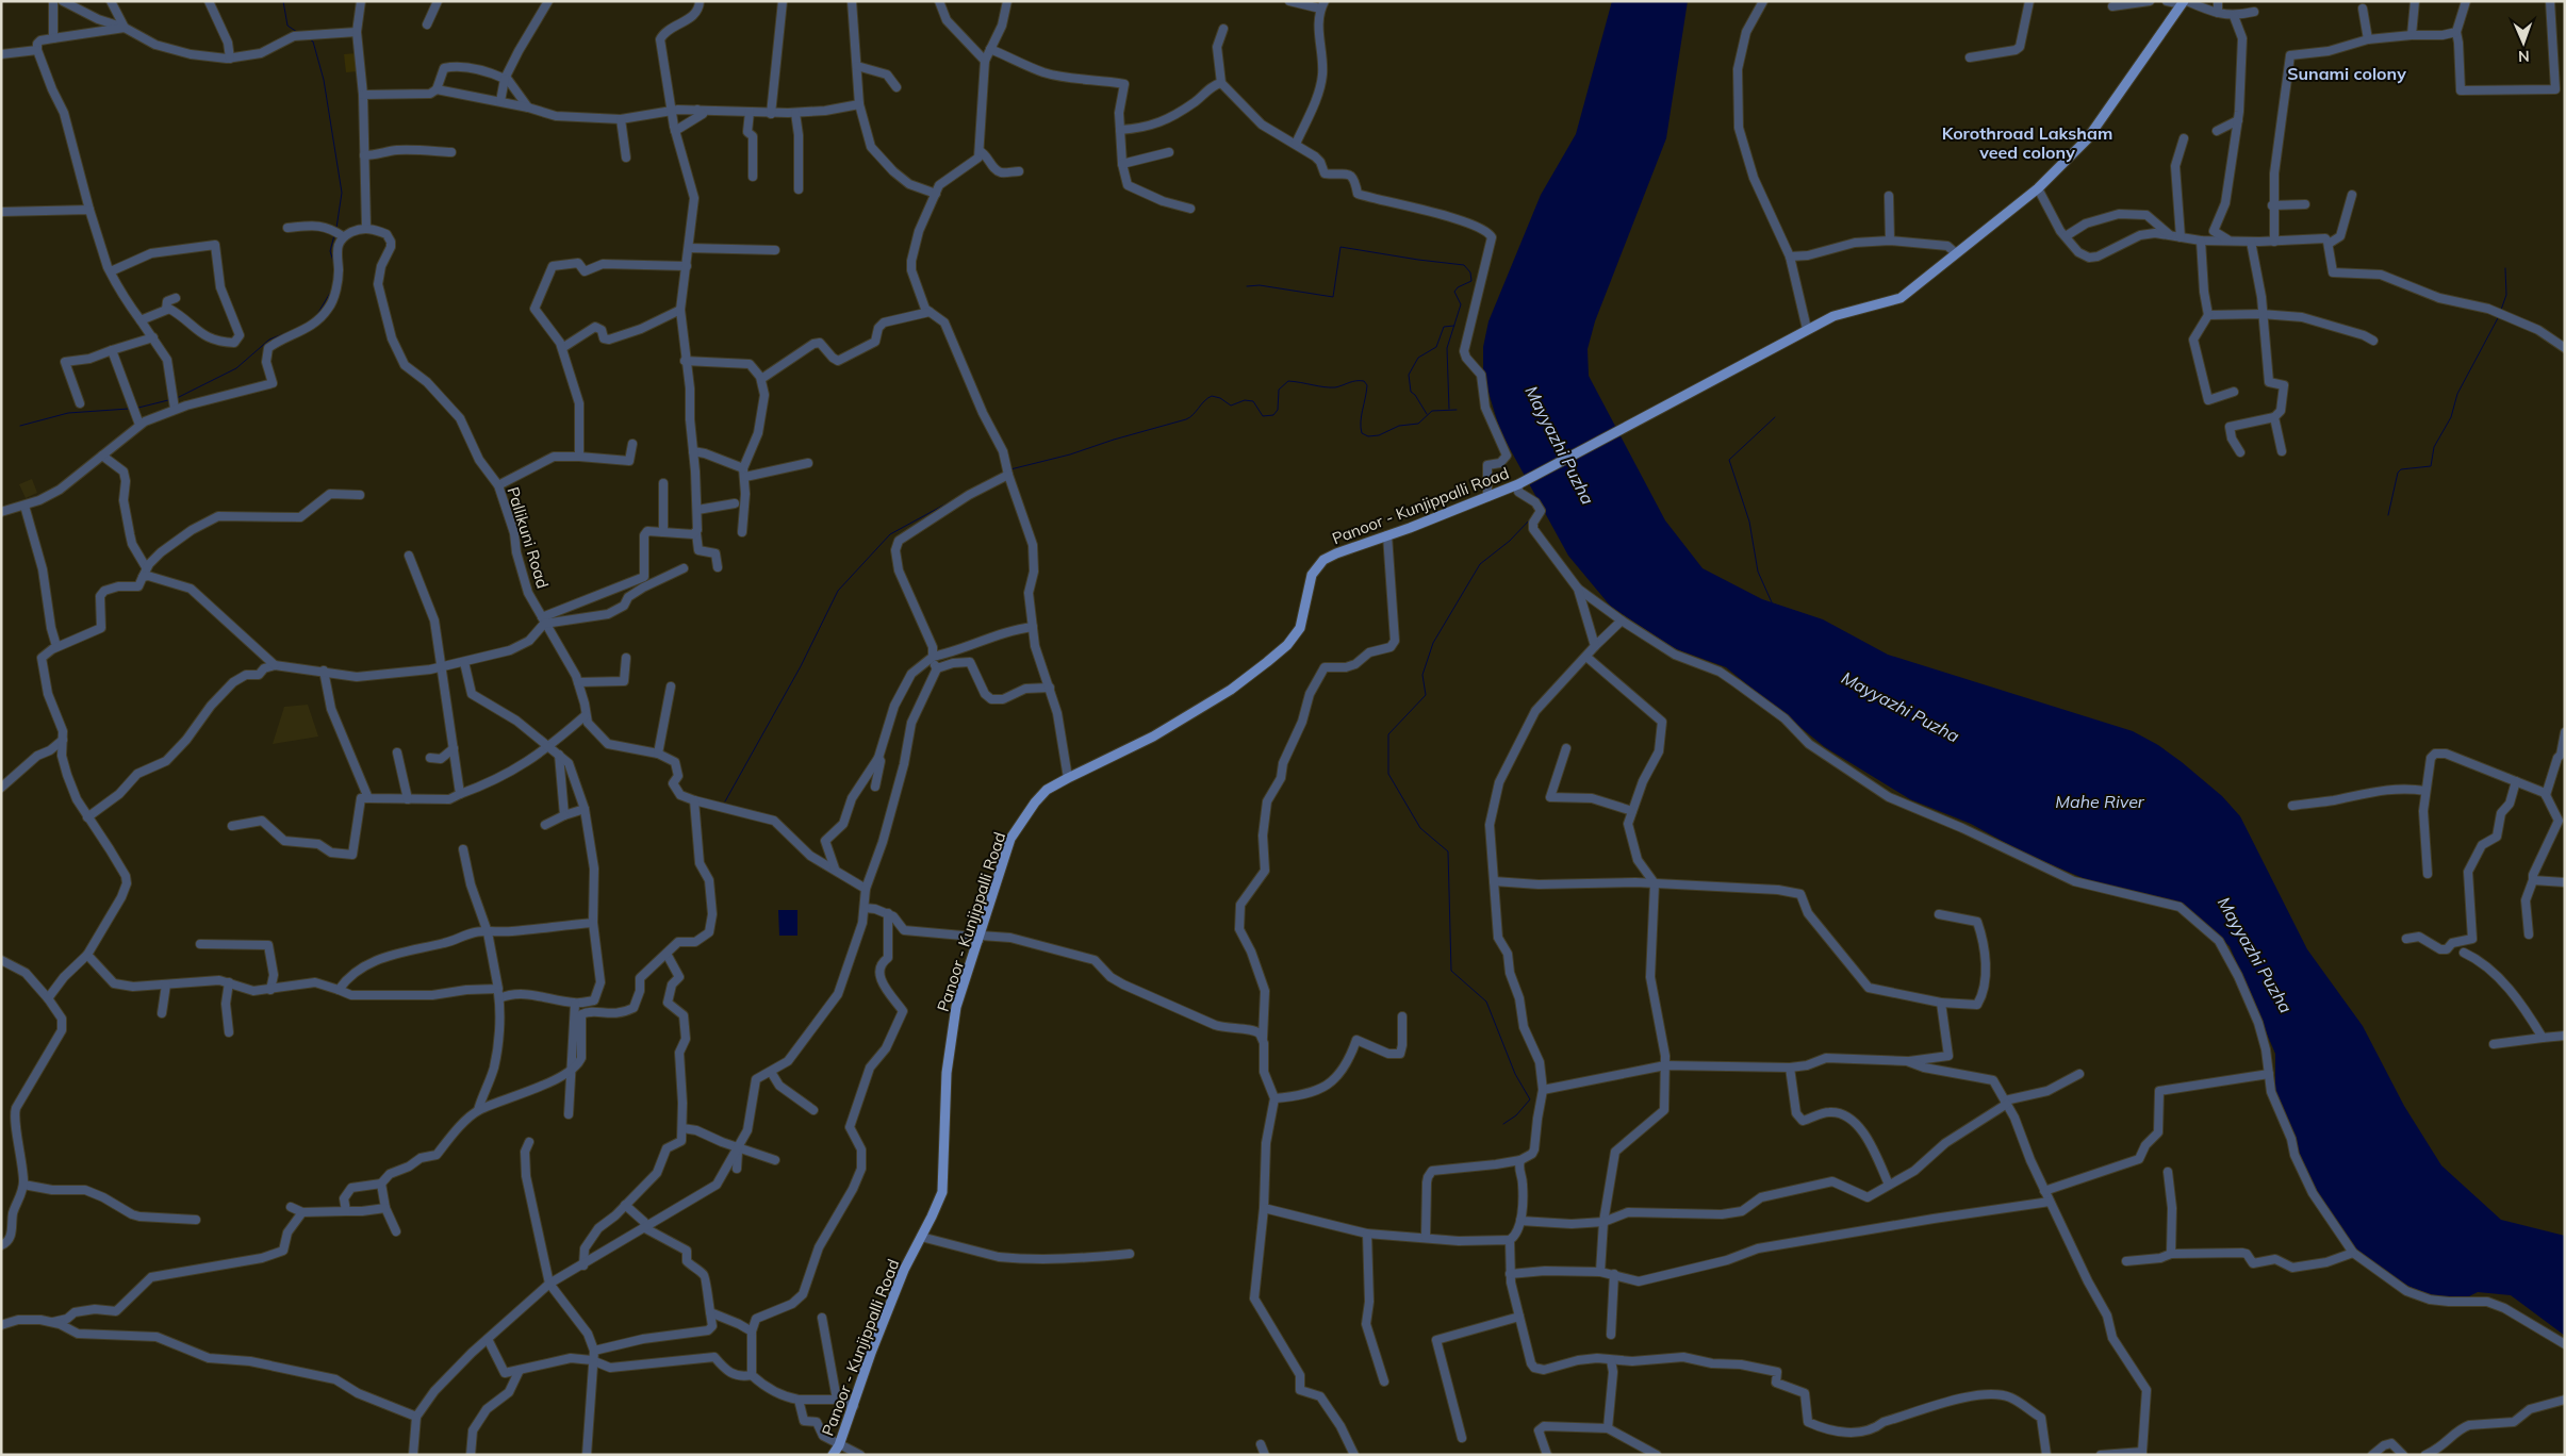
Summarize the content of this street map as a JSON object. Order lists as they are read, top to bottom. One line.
{"streets":{"main road":["Panoor - Kunjippalli Road"],"street":["Pallikuni Road"]},"districts":["Sunami colony","Korothroad Laksham veed colony"],"water":["Mayyazhi Puzha","Mahe River"],"north":"bottom"}
